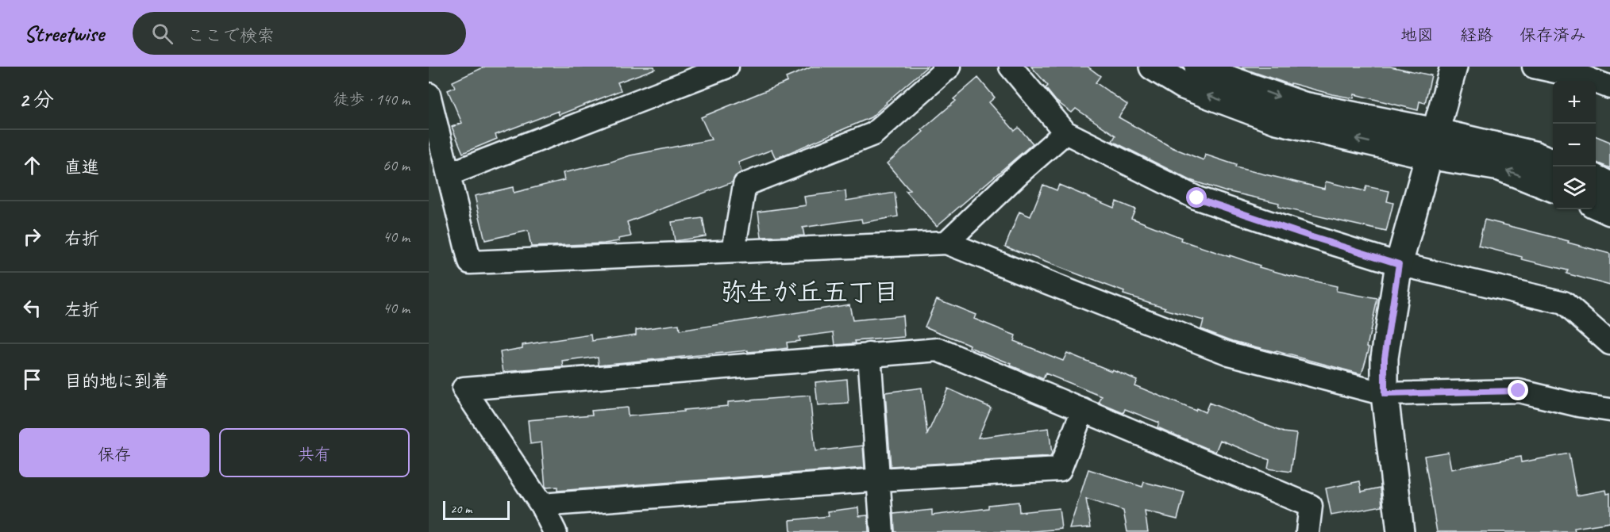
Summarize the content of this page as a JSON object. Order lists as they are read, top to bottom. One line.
{"districts":["弥生が丘五丁目"],"scale_bar":"20 m","page":{"header":"Streetwise","search":"ここで検索","nav":["地図","経路","保存済み"],"heading":["2 分","徒歩 · 140 m"],"map_buttons":["+","−"],"list":[["直進","60 m"],["右折","40 m"],["左折","40 m"],"目的地に到着"],"buttons":["保存","共有"],"scale":"20 m"}}
